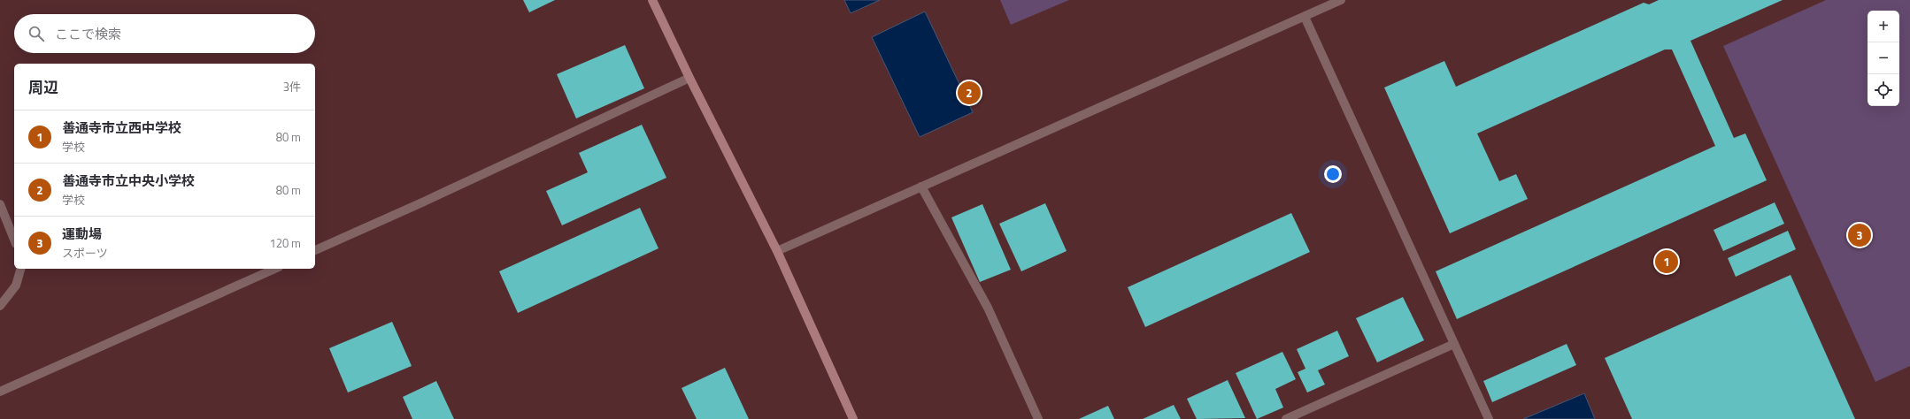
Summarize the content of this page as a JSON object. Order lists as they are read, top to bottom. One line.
{"page":{"map_buttons":["+","−"],"search":"ここで検索","heading":["周辺","3件"],"pins":["2","3","1"],"list":[{"mark":"1","name":"善通寺市立西中学校","note":"学校","value":"80 m"},{"mark":"2","name":"善通寺市立中央小学校","note":"学校","value":"80 m"},{"mark":"3","name":"運動場","note":"スポーツ","value":"120 m"}]}}
